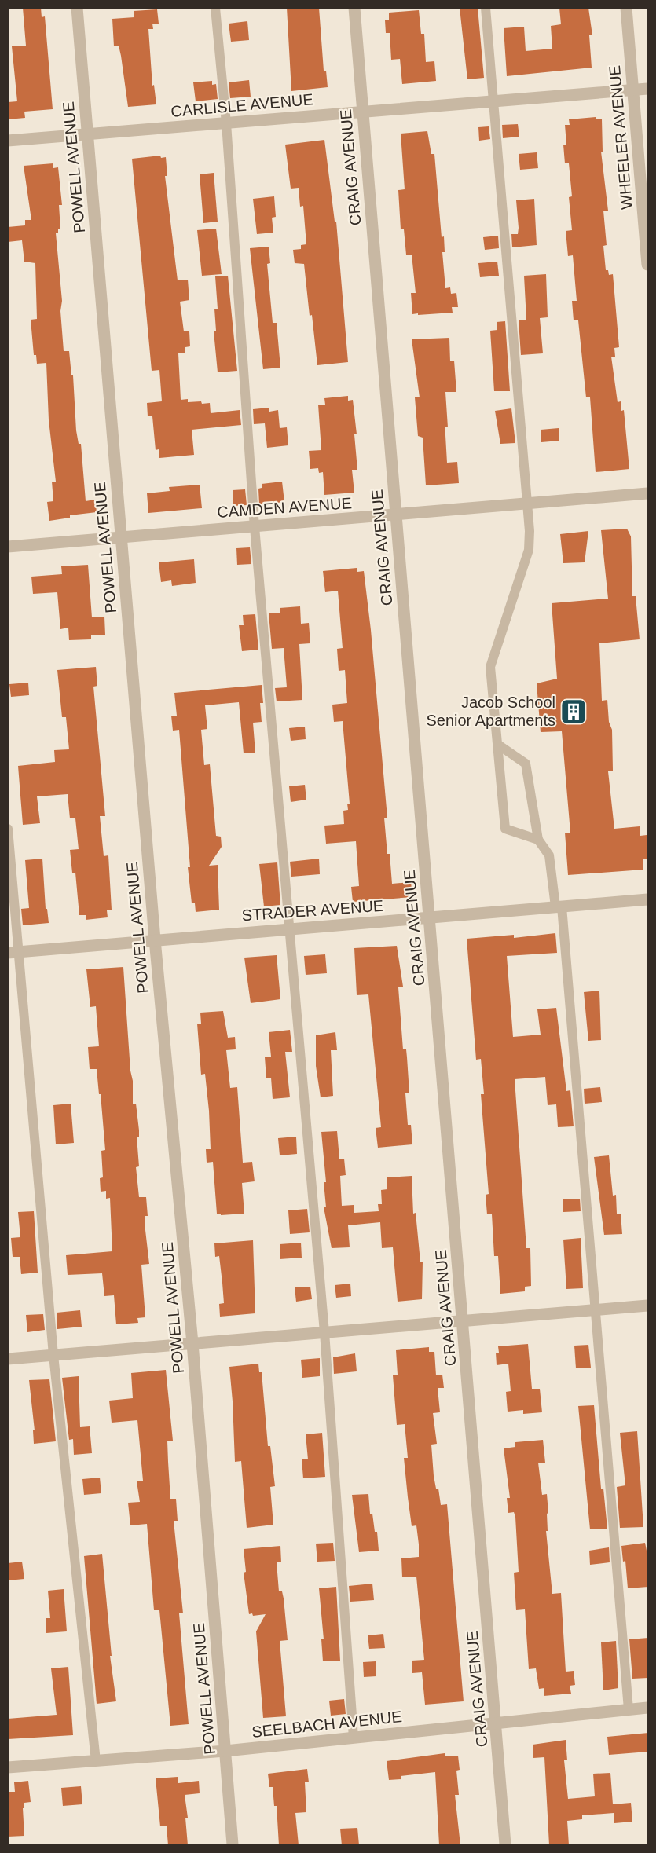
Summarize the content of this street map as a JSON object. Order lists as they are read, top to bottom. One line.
{"streets":{"street":["CARLISLE AVENUE","WHEELER AVENUE","POWELL AVENUE","CRAIG AVENUE","CAMDEN AVENUE","STRADER AVENUE","SEELBACH AVENUE"]},"crossings":[["CARLISLE AVENUE","WHEELER AVENUE"],["CARLISLE AVENUE","POWELL AVENUE"],["CARLISLE AVENUE","CRAIG AVENUE"],["POWELL AVENUE","CAMDEN AVENUE"],["POWELL AVENUE","STRADER AVENUE"],["POWELL AVENUE","SEELBACH AVENUE"],["CRAIG AVENUE","CAMDEN AVENUE"],["CRAIG AVENUE","STRADER AVENUE"],["CRAIG AVENUE","SEELBACH AVENUE"]],"places":{"building":["Jacob School Senior Apartments"]}}
